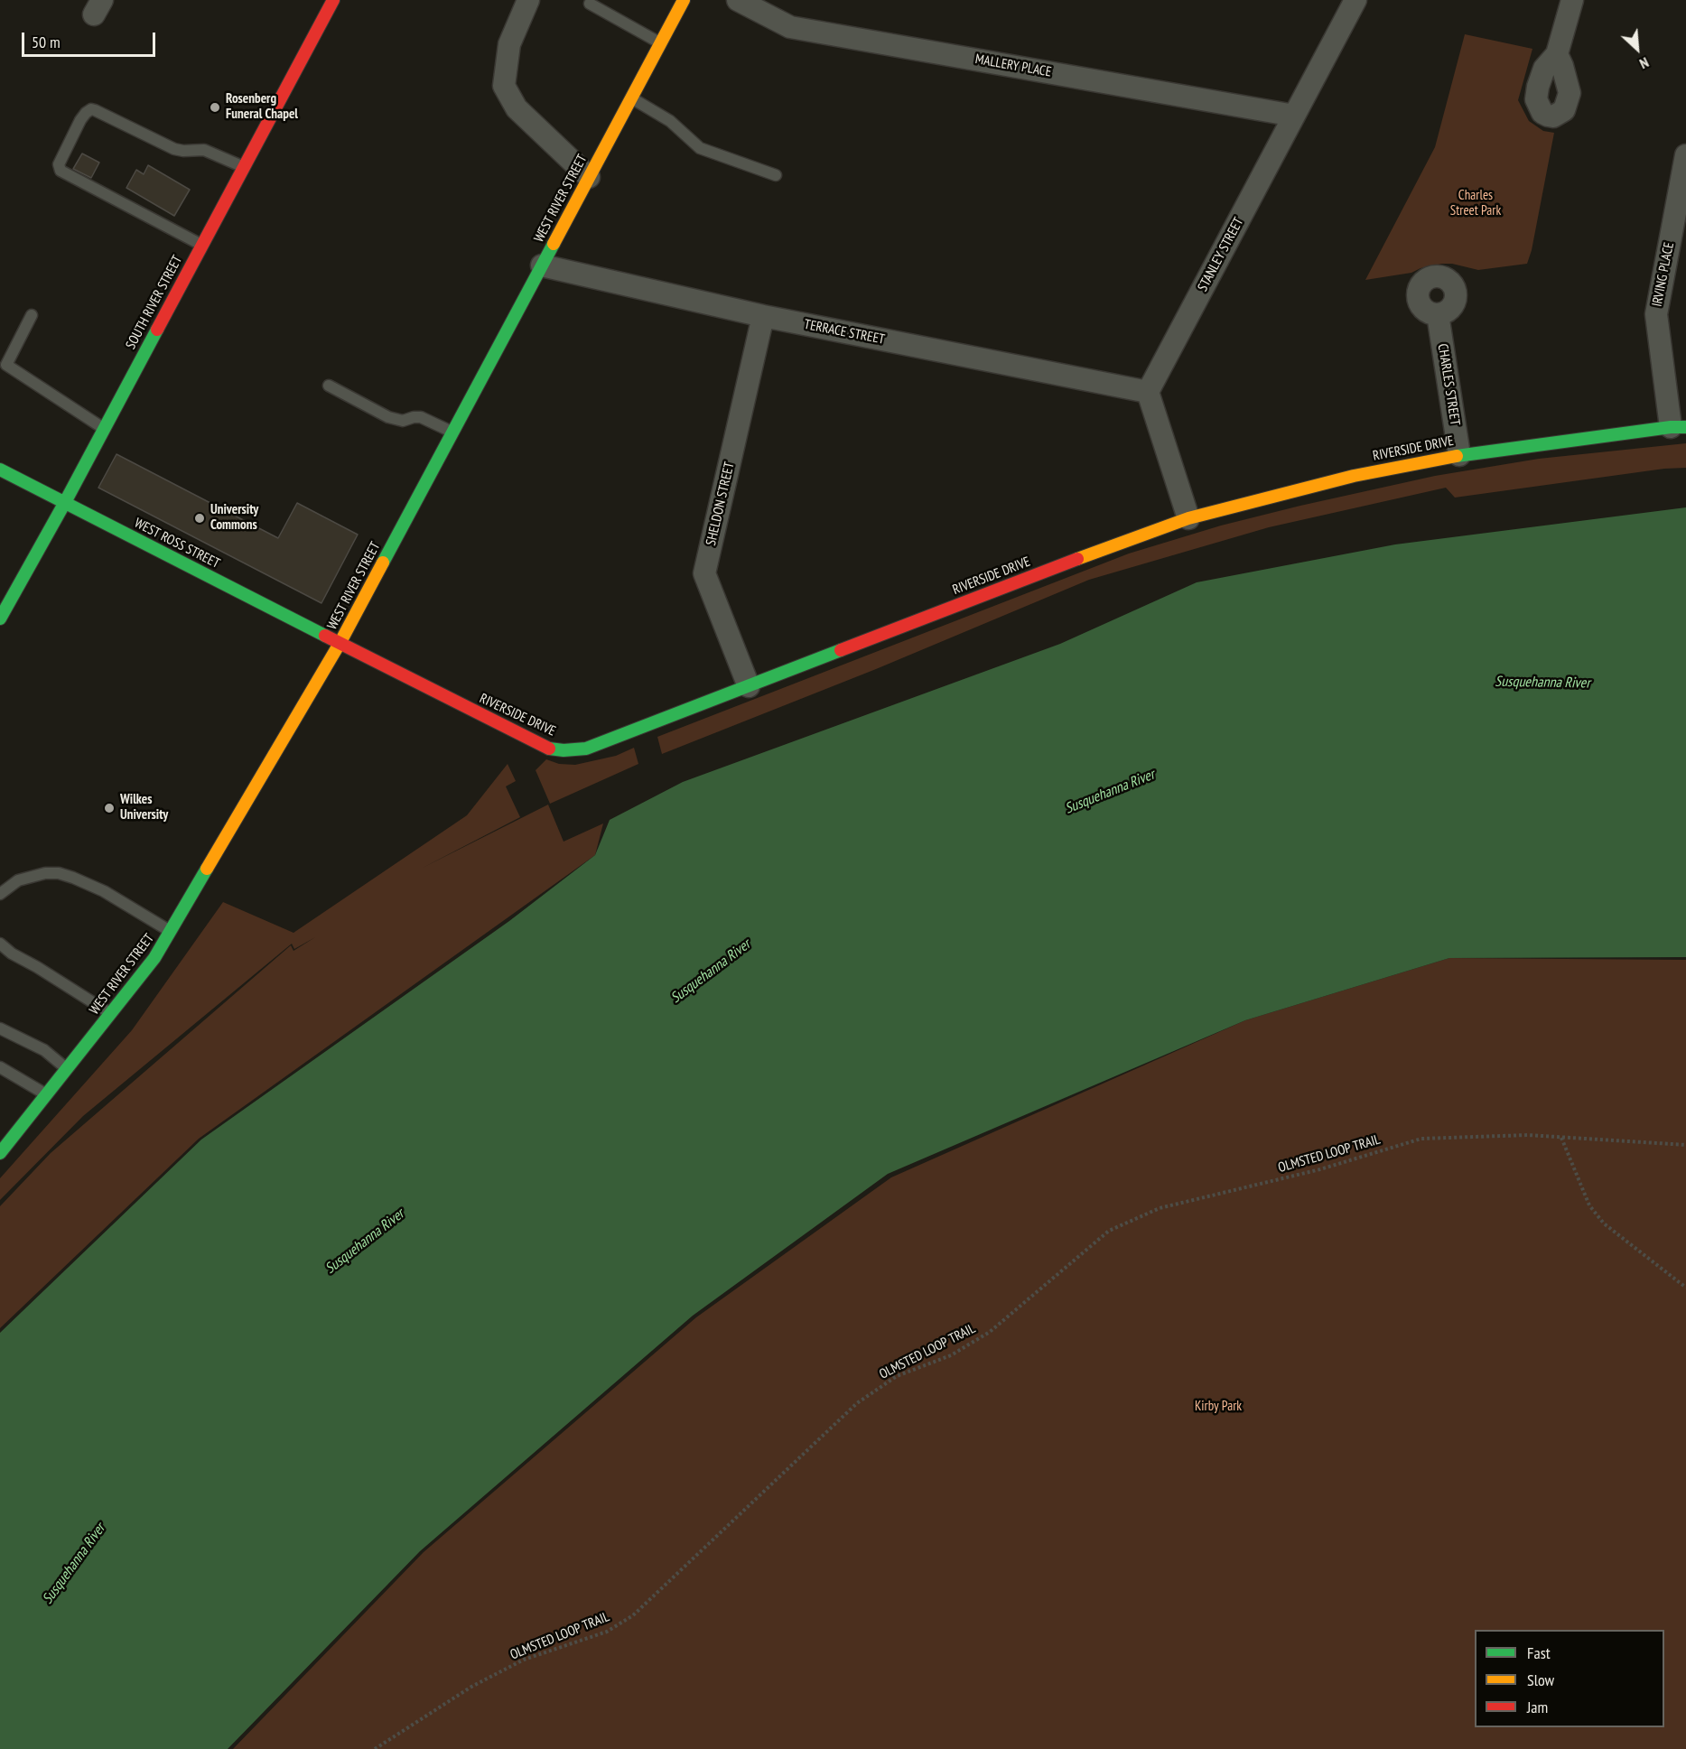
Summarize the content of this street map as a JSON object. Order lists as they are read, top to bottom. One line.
{"streets":{"street":["MALLERY PLACE","WEST RIVER STREET","STANLEY STREET","IRVING PLACE","SOUTH RIVER STREET","TERRACE STREET","CHARLES STREET","RIVERSIDE DRIVE","SHELDON STREET","WEST ROSS STREET"],"path":["OLMSTED LOOP TRAIL"]},"crossings":[["MALLERY PLACE","STANLEY STREET"],["WEST RIVER STREET","TERRACE STREET"],["WEST RIVER STREET","RIVERSIDE DRIVE"],["WEST RIVER STREET","WEST ROSS STREET"],["STANLEY STREET","TERRACE STREET"],["IRVING PLACE","RIVERSIDE DRIVE"],["SOUTH RIVER STREET","WEST ROSS STREET"],["TERRACE STREET","SHELDON STREET"],["CHARLES STREET","RIVERSIDE DRIVE"],["RIVERSIDE DRIVE","SHELDON STREET"],["RIVERSIDE DRIVE","WEST ROSS STREET"]],"water":["Susquehanna River"],"parks":["Charles Street Park","Kirby Park"],"places":["Rosenberg Funeral Chapel","University Commons","Wilkes University"],"legend":["Fast","Slow","Jam"],"scale_bar":"50 m","north":"bottom right"}
